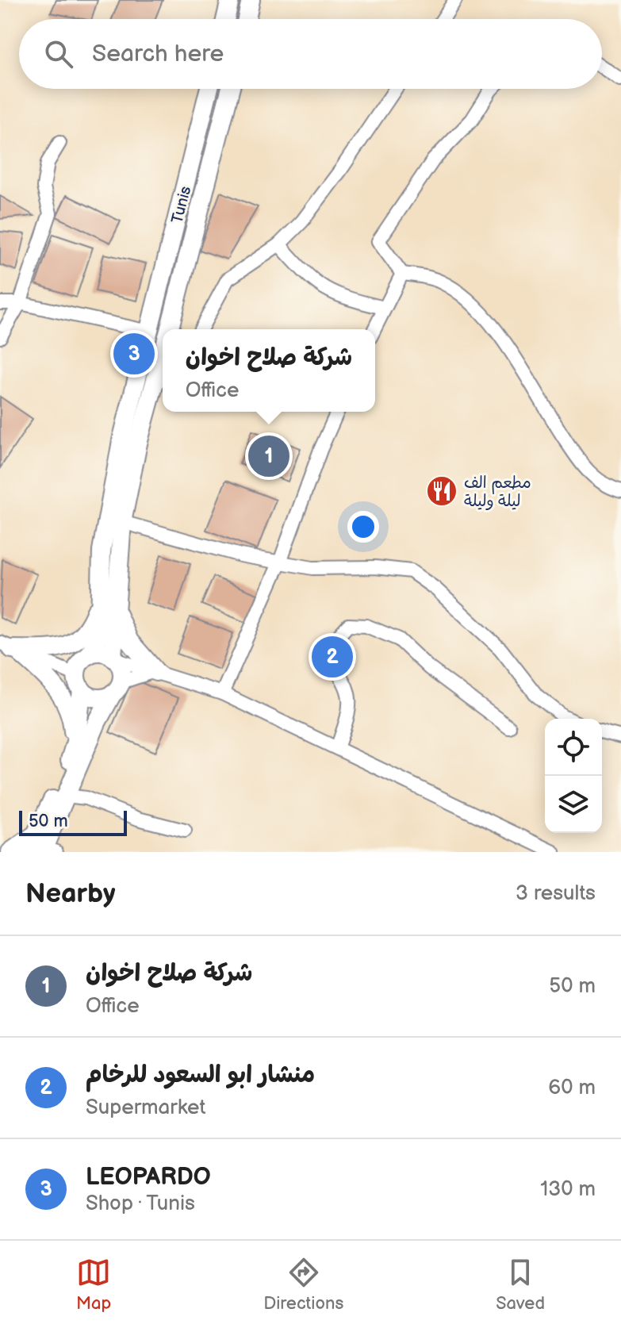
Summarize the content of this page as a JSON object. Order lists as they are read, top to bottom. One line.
{"streets":{"main road":["Tunis"]},"places":{"restaurant":["مطعم الف ليلة وليلة"]},"scale_bar":"50 m","page":{"search":"Search here","popup":["شركة صلاح اخوان","Office"],"pins":["3","1","2"],"scale":"50 m","heading":["Nearby","3 results"],"list":[{"mark":"1","name":"شركة صلاح اخوان","note":"Office","value":"50 m"},{"mark":"2","name":"منشار ابو السعود للرخام","note":"Supermarket","value":"60 m"},{"mark":"3","name":"LEOPARDO","note":"Shop · Tunis","value":"130 m"}],"nav":["Map","Directions","Saved"]}}
